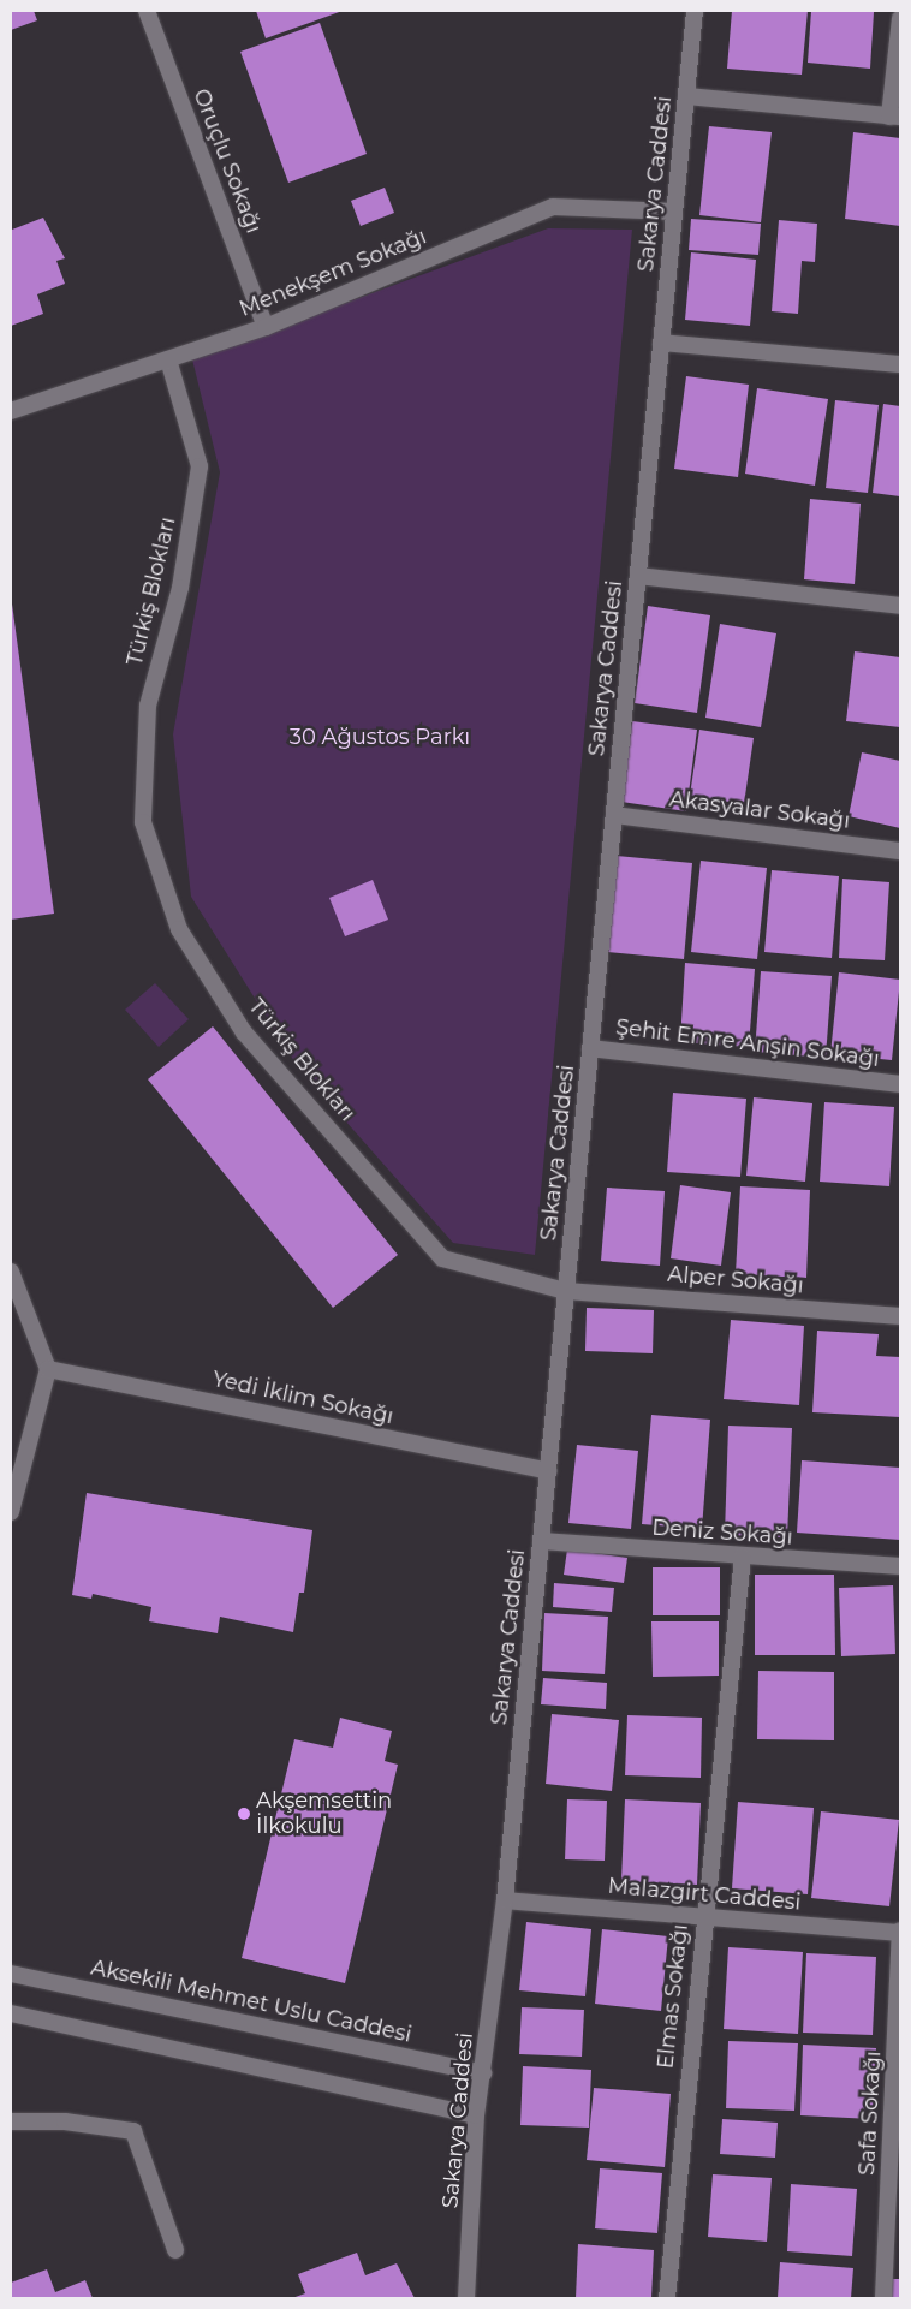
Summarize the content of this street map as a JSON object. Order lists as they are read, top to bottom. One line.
{"streets":{"street":["Oruçlu Sokağı","Sakarya Caddesi","Menekşem Sokağı","Türkiş Blokları","Akasyalar Sokağı","Şehit Emre Anşin Sokağı","Alper Sokağı","Yedi İklim Sokağı","Deniz Sokağı","Malazgirt Caddesi","Elmas Sokağı","Aksekili Mehmet Uslu Caddesi","Safa Sokağı"]},"crossings":[["Oruçlu Sokağı","Menekşem Sokağı"],["Sakarya Caddesi","Menekşem Sokağı"],["Sakarya Caddesi","Türkiş Blokları"],["Sakarya Caddesi","Akasyalar Sokağı"],["Sakarya Caddesi","Şehit Emre Anşin Sokağı"],["Sakarya Caddesi","Alper Sokağı"],["Sakarya Caddesi","Yedi İklim Sokağı"],["Sakarya Caddesi","Deniz Sokağı"],["Sakarya Caddesi","Malazgirt Caddesi"],["Sakarya Caddesi","Aksekili Mehmet Uslu Caddesi"],["Menekşem Sokağı","Türkiş Blokları"],["Türkiş Blokları","Alper Sokağı"],["Deniz Sokağı","Elmas Sokağı"],["Malazgirt Caddesi","Elmas Sokağı"],["Malazgirt Caddesi","Safa Sokağı"]],"parks":["30 Ağustos Parkı"],"places":["Akşemsettin İlkokulu"]}
